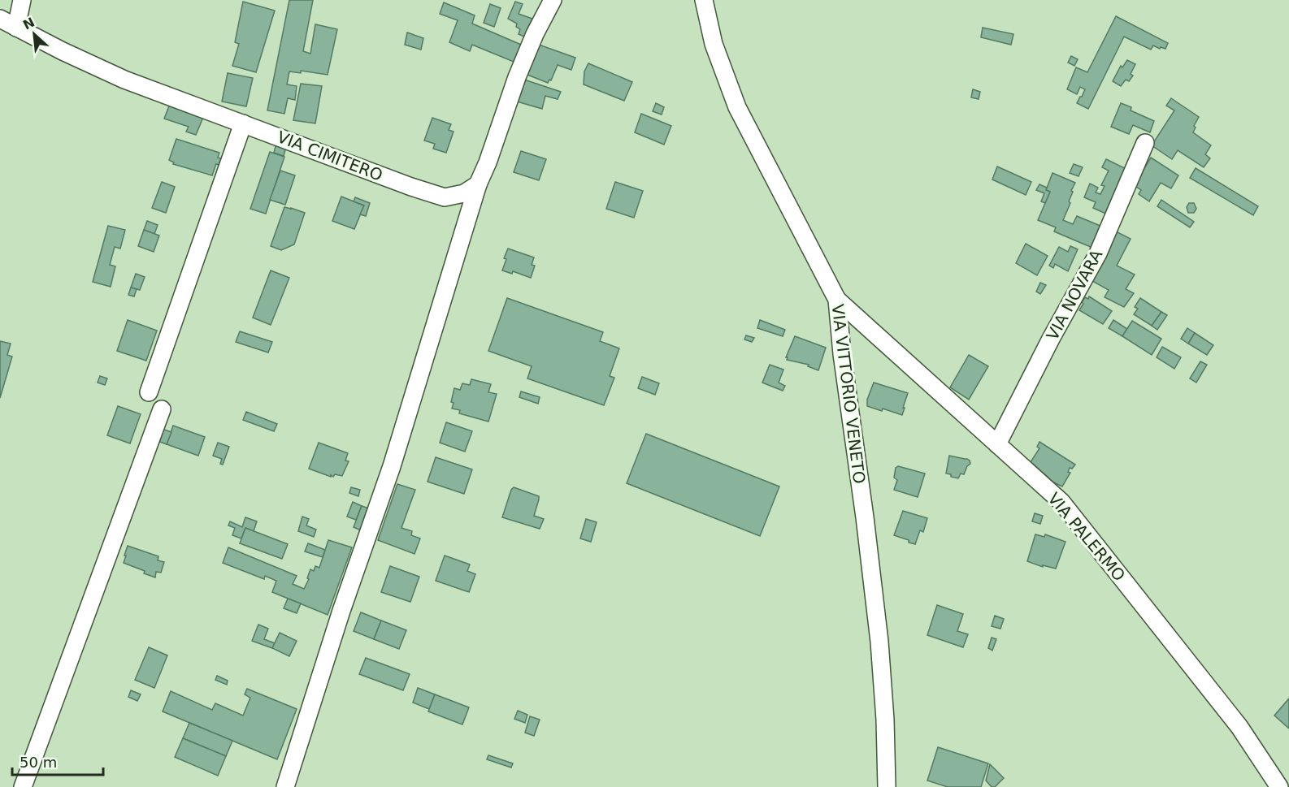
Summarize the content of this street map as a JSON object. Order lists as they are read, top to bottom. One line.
{"streets":{"street":["VIA CIMITERO","VIA NOVARA","VIA VITTORIO VENETO","VIA PALERMO"]},"crossings":[["VIA NOVARA","VIA PALERMO"],["VIA VITTORIO VENETO","VIA PALERMO"]],"scale_bar":"50 m","north":"top left"}
